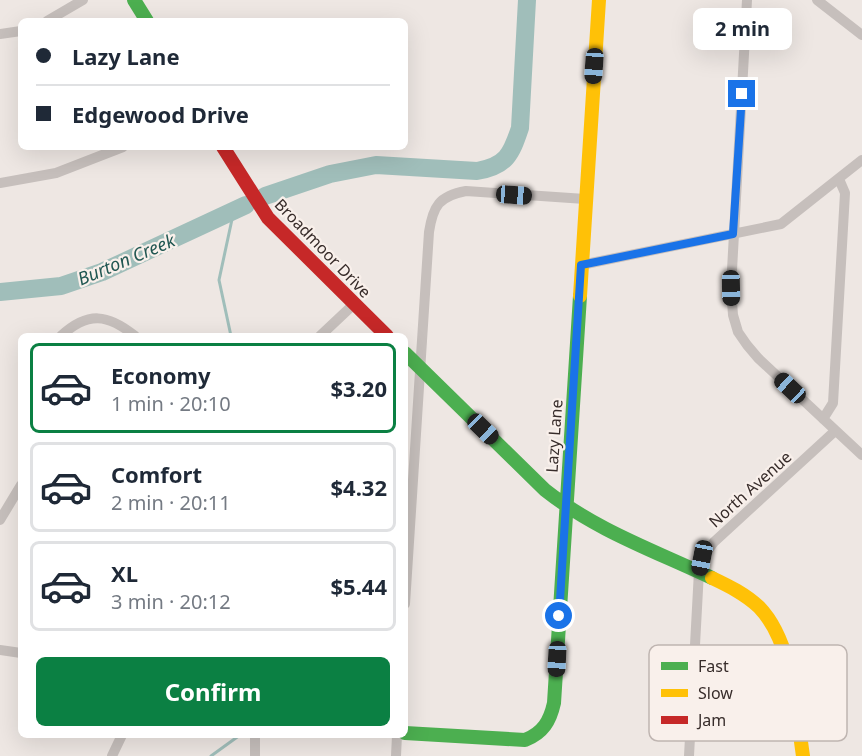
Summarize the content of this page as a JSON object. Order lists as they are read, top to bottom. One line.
{"streets":{"street":["Broadmoor Drive","Lazy Lane","North Avenue"]},"water":["Burton Creek"],"legend":["Fast","Slow","Jam"],"page":{"bubble":"2 min","banner":["Lazy Lane","Edgewood Drive"],"list":[{"name":"Economy","note":"1 min · 20:10","value":"$3.20"},{"name":"Comfort","note":"2 min · 20:11","value":"$4.32"},{"name":"XL","note":"3 min · 20:12","value":"$5.44"}],"buttons":"Confirm"}}
